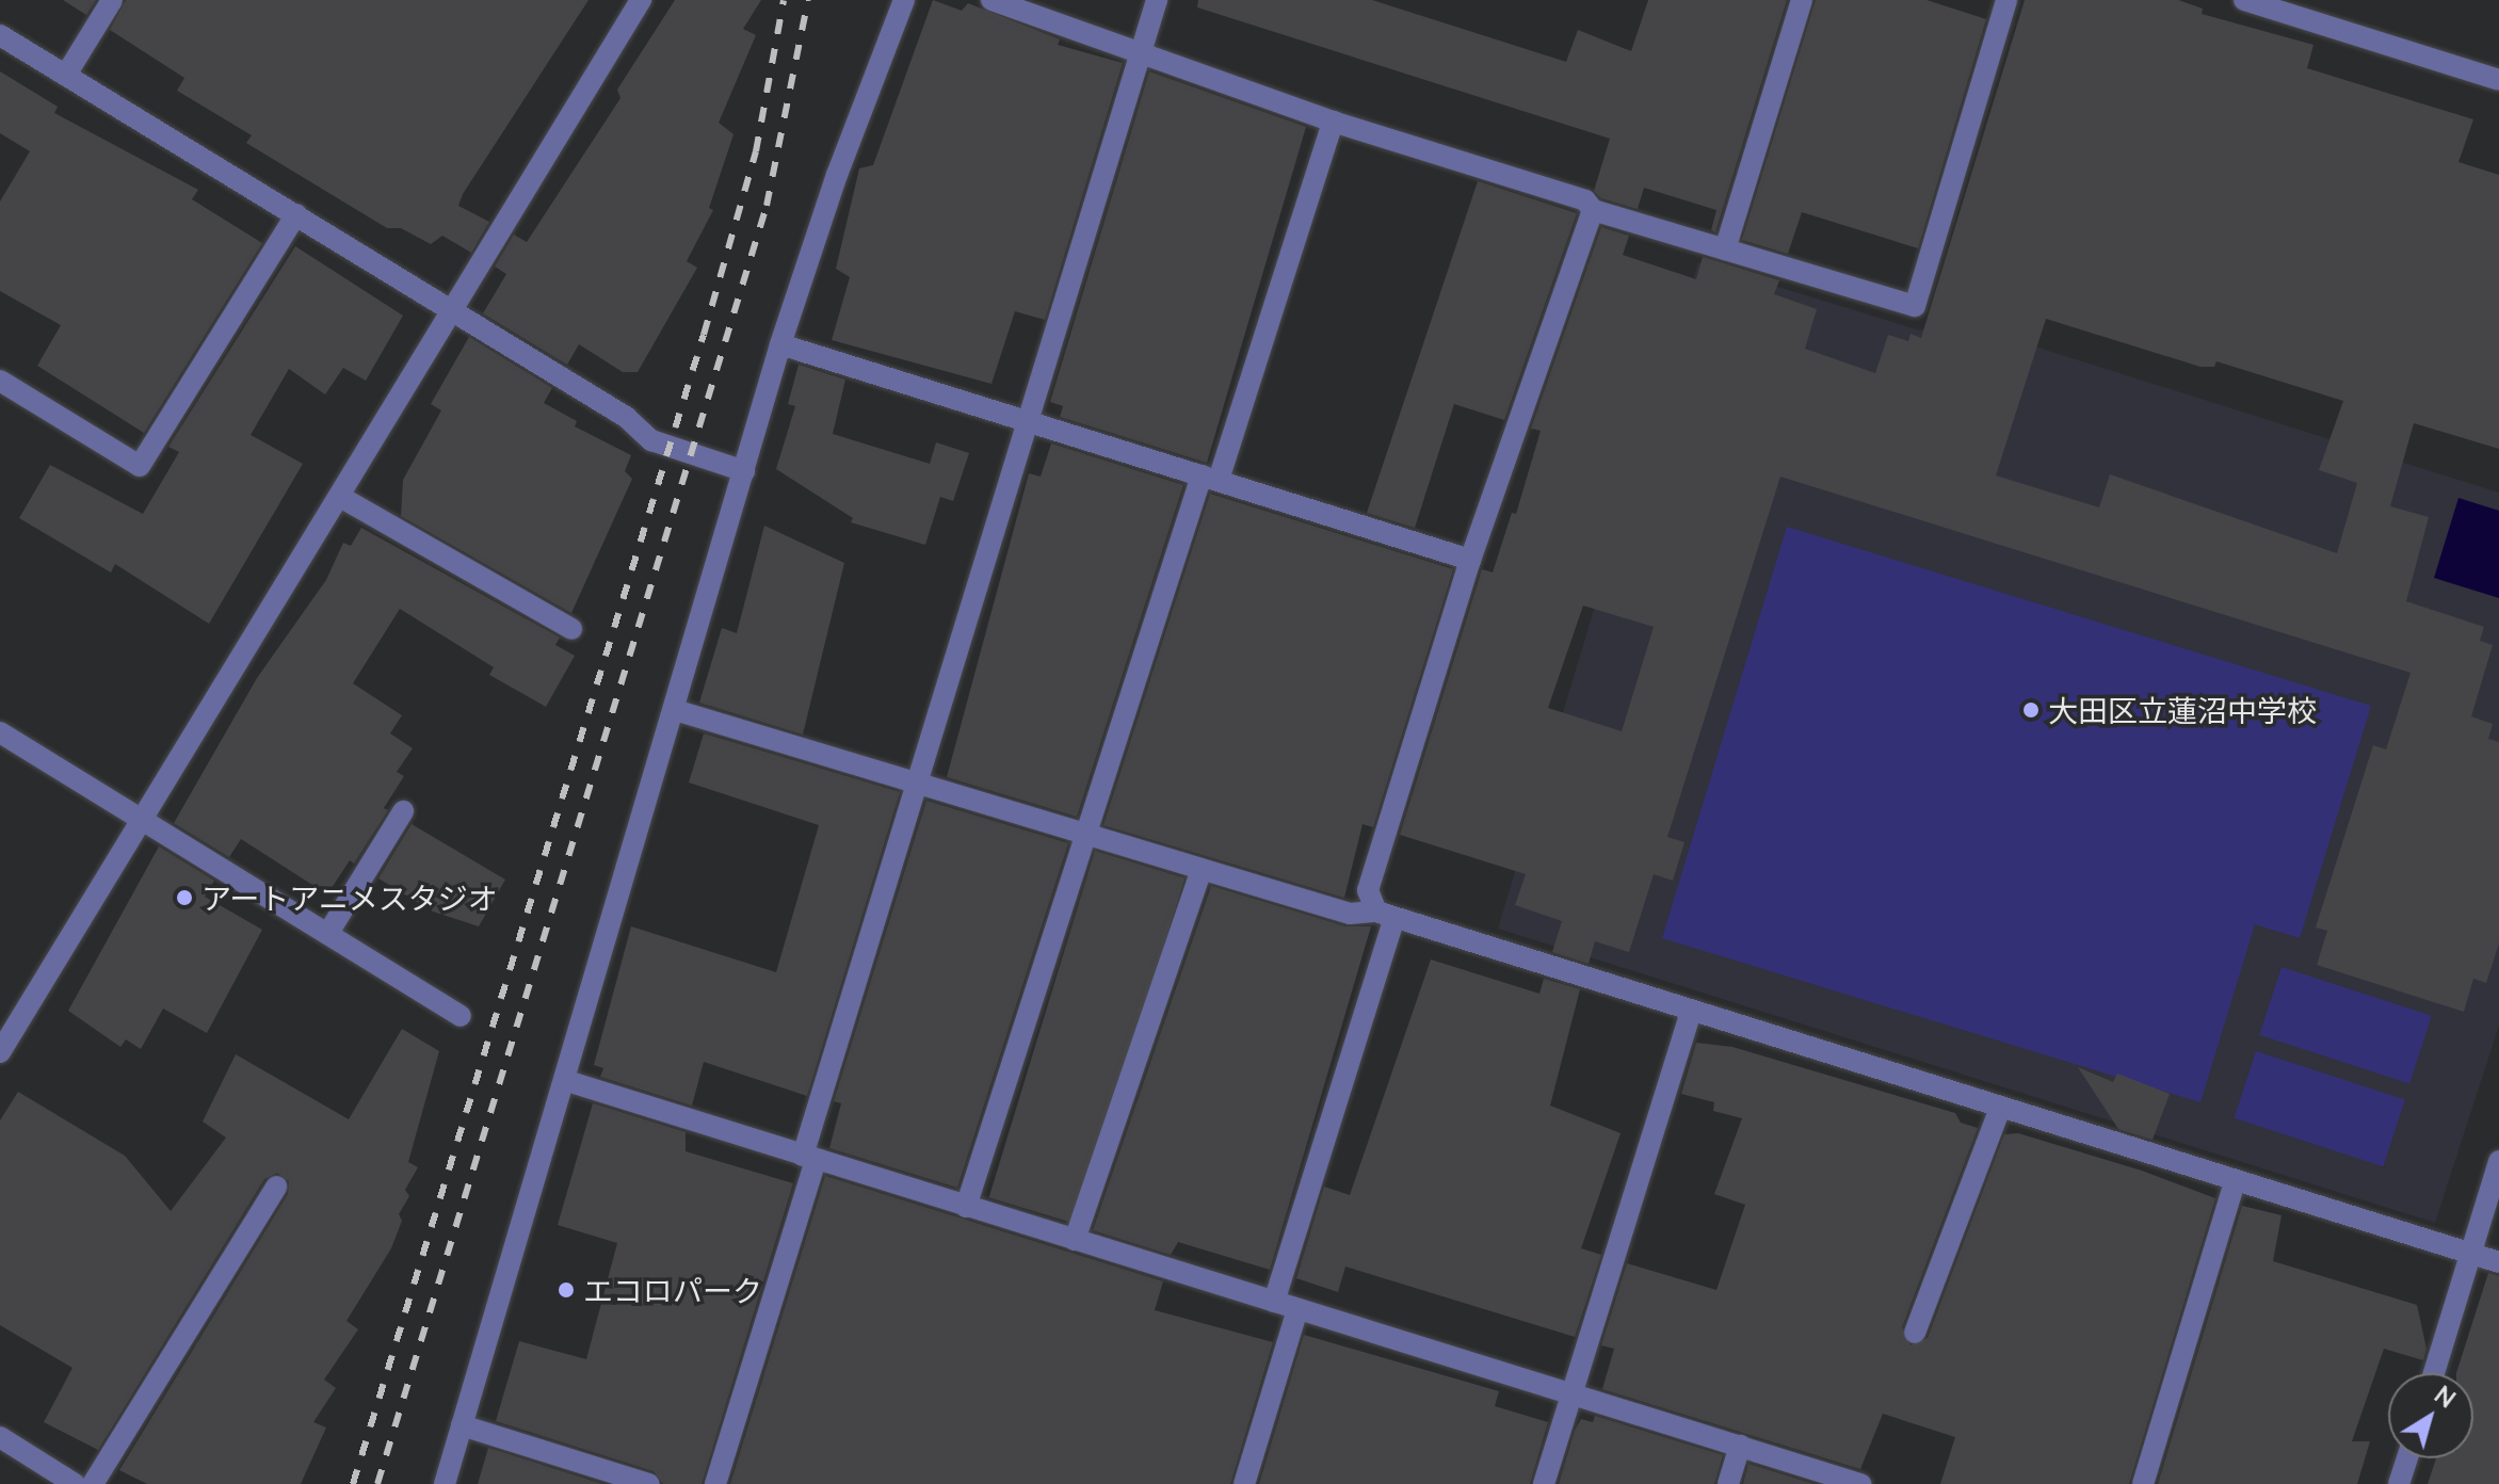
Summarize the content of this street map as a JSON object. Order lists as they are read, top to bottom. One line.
{"places":["大田区立蓮沼中学校","アートアニメスタジオ","エコロパーク"],"north":"top right"}
